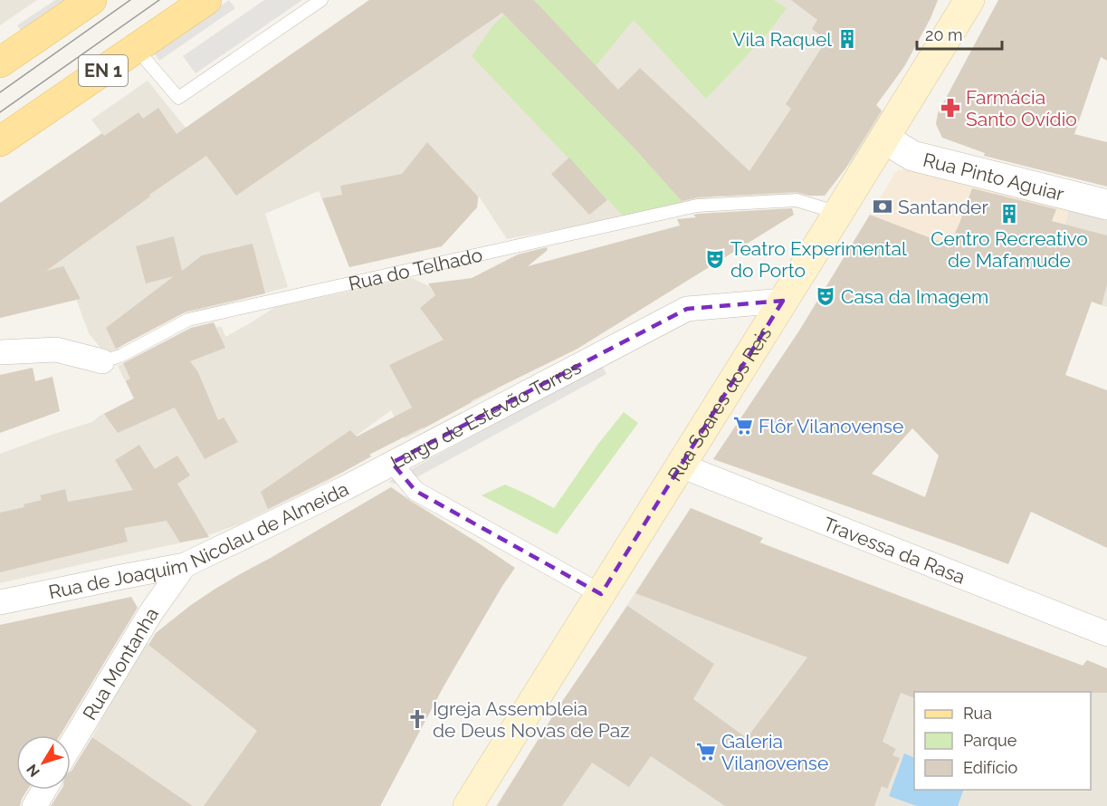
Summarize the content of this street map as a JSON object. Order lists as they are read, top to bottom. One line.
{"streets":{"main road":["EN 1","Rua Soares dos Reis"],"street":["Rua Pinto Aguiar","Rua do Telhado","Largo de Estevão Torres","Rua de Joaquim Nicolau de Almeida","Travessa da Rasa","Rua Montanha"]},"crossings":[["Rua Pinto Aguiar","Rua Soares dos Reis"],["Rua do Telhado","Rua Soares dos Reis"],["Rua Soares dos Reis","Largo de Estevão Torres"],["Rua Soares dos Reis","Travessa da Rasa"],["Largo de Estevão Torres","Rua de Joaquim Nicolau de Almeida"],["Rua de Joaquim Nicolau de Almeida","Rua Montanha"]],"places":{"building":["Vila Raquel","Centro Recreativo de Mafamude"],"pharmacy":["Farmácia Santo Ovídio"],"bank":["Santander"],"theatre":["Teatro Experimental do Porto","Casa da Imagem"],"supermarket":["Flôr Vilanovense","Galeria Vilanovense"],"church":["Igreja Assembleia de Deus Novas de Paz"]},"legend":["Rua","Parque","Edifício"],"scale_bar":"20 m","north":"bottom left"}
